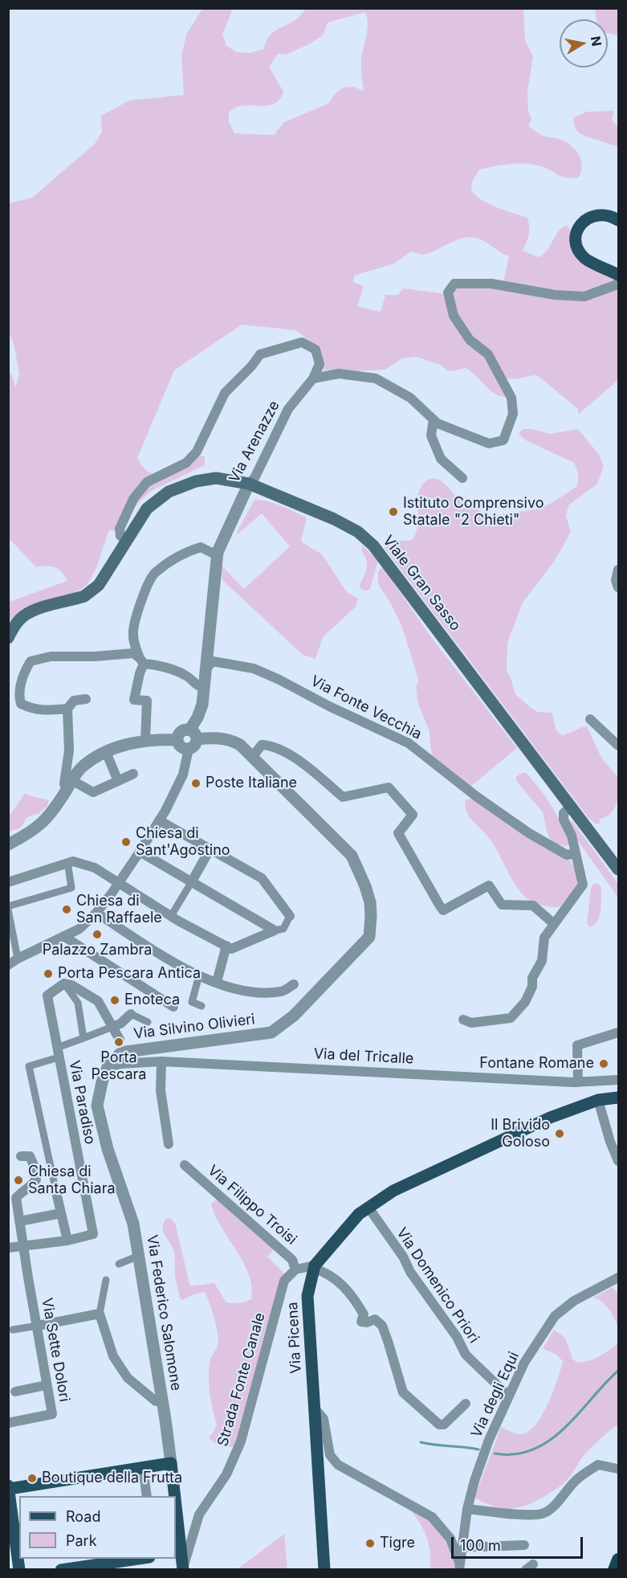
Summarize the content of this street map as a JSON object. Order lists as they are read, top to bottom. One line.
{"streets":{"main road":["Viale Gran Sasso","Via Federico Salomone","Via Picena"],"street":["Via Arenazze","Via Fonte Vecchia","Via Silvino Olivieri","Via del Tricalle","Via Paradiso","Via Filippo Troisi","Via Domenico Priori","Via Sette Dolori","Strada Fonte Canale","Via degli Equi"]},"crossings":[["Via Arenazze","Viale Gran Sasso"],["Via Arenazze","Via Fonte Vecchia"],["Via Arenazze","Via Silvino Olivieri"],["Via Silvino Olivieri","Via del Tricalle"],["Via Silvino Olivieri","Via Federico Salomone"],["Via del Tricalle","Via Federico Salomone"],["Via Filippo Troisi","Strada Fonte Canale"],["Via Domenico Priori","Via Picena"],["Via Domenico Priori","Via degli Equi"],["Via Federico Salomone","Strada Fonte Canale"]],"places":["Istituto Comprensivo Statale \"2 Chieti\"","Poste Italiane","Chiesa di Sant'Agostino","Chiesa di San Raffaele","Palazzo Zambra","Porta Pescara Antica","Enoteca","Porta Pescara","Fontane Romane","Il Brivido Goloso","Chiesa di Santa Chiara","Boutique della Frutta","Tigre"],"legend":["Road","Park"],"scale_bar":"100 m","north":"right"}
